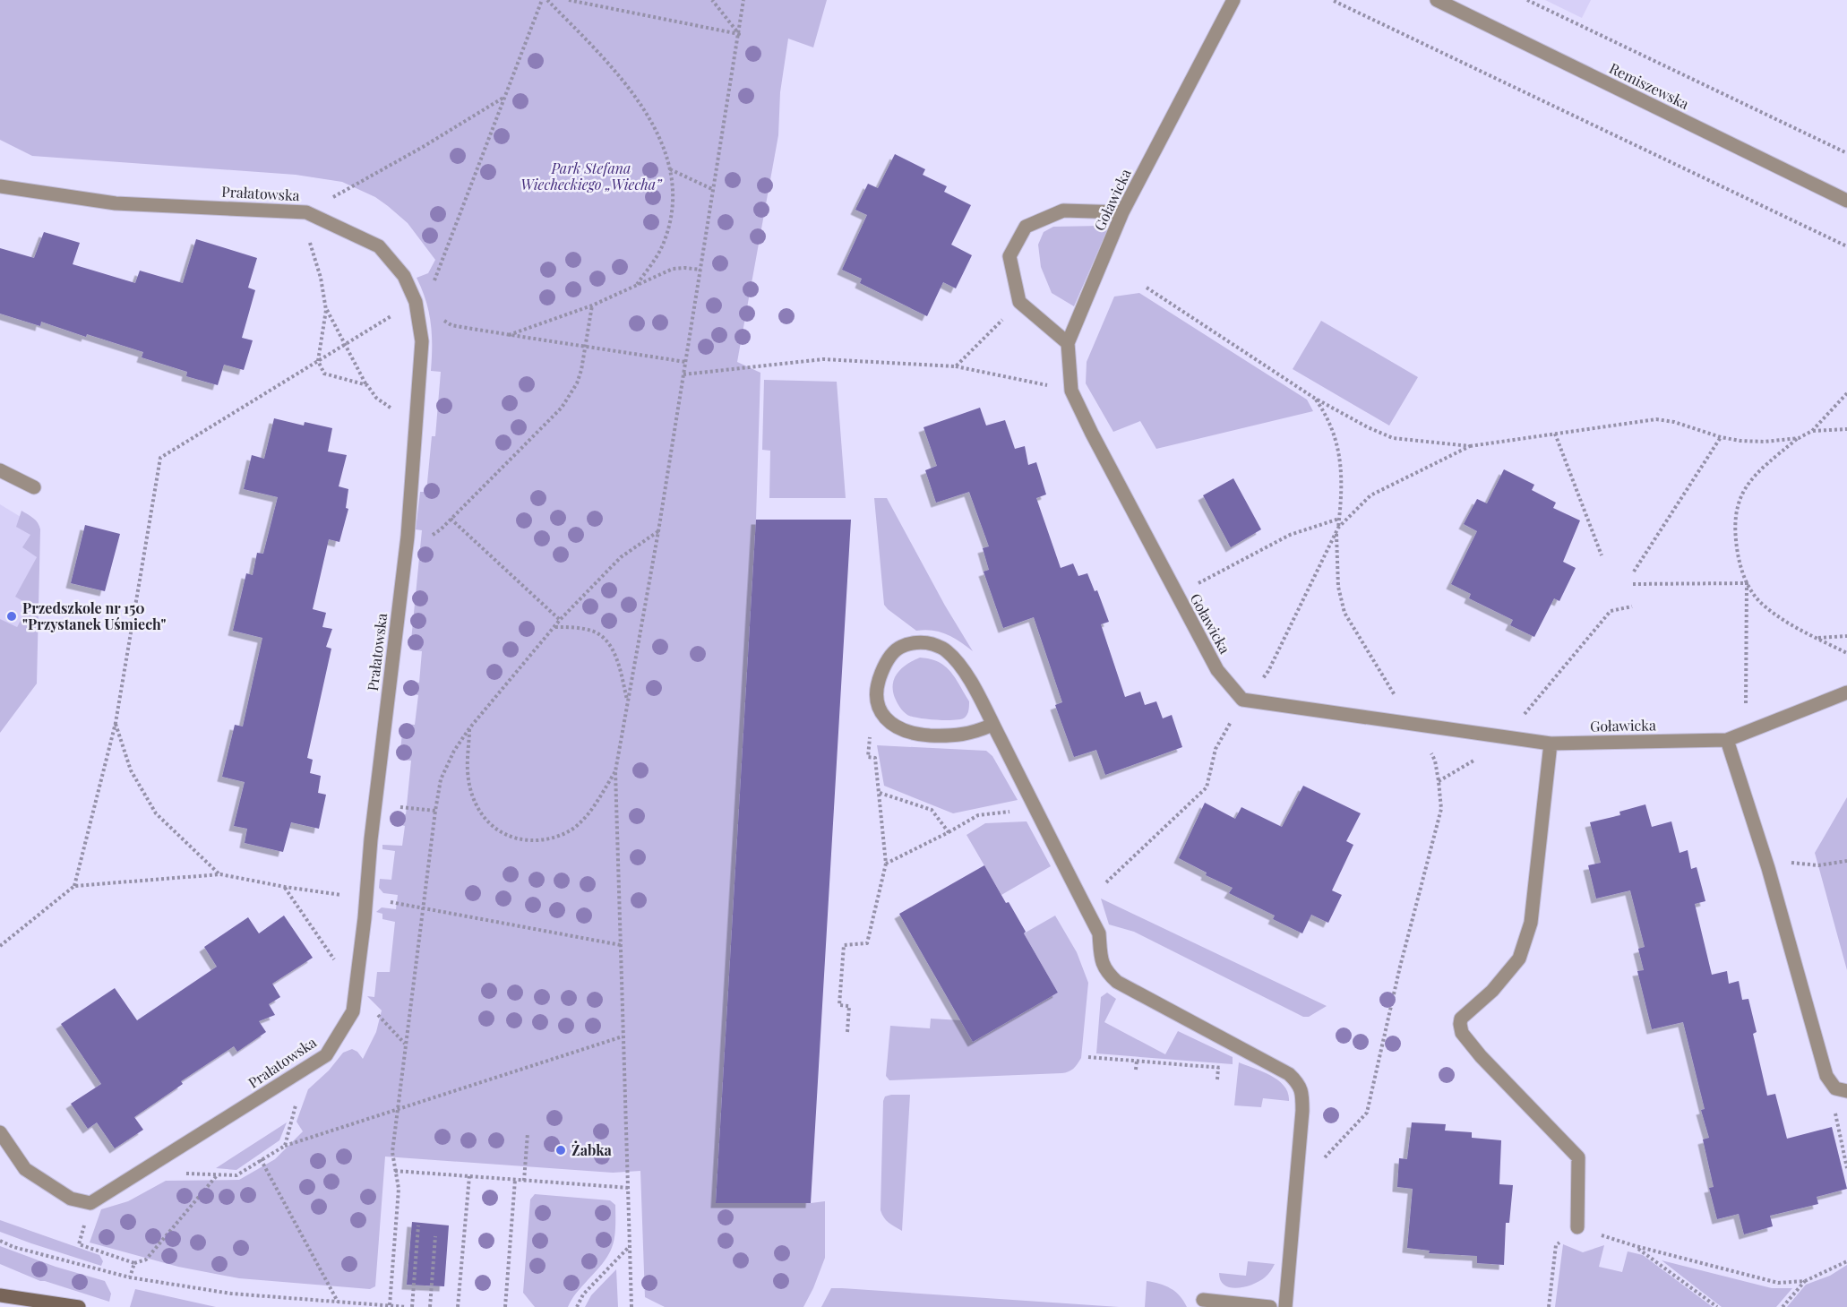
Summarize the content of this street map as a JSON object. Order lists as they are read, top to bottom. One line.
{"streets":{"street":["Remiszewska","Prałatowska","Goławicka"]},"parks":["Park Stefana Wiecheckiego „Wiecha”"],"places":["Przedszkole nr 150 \"Przystanek Uśmiech\"","Żabka"]}
